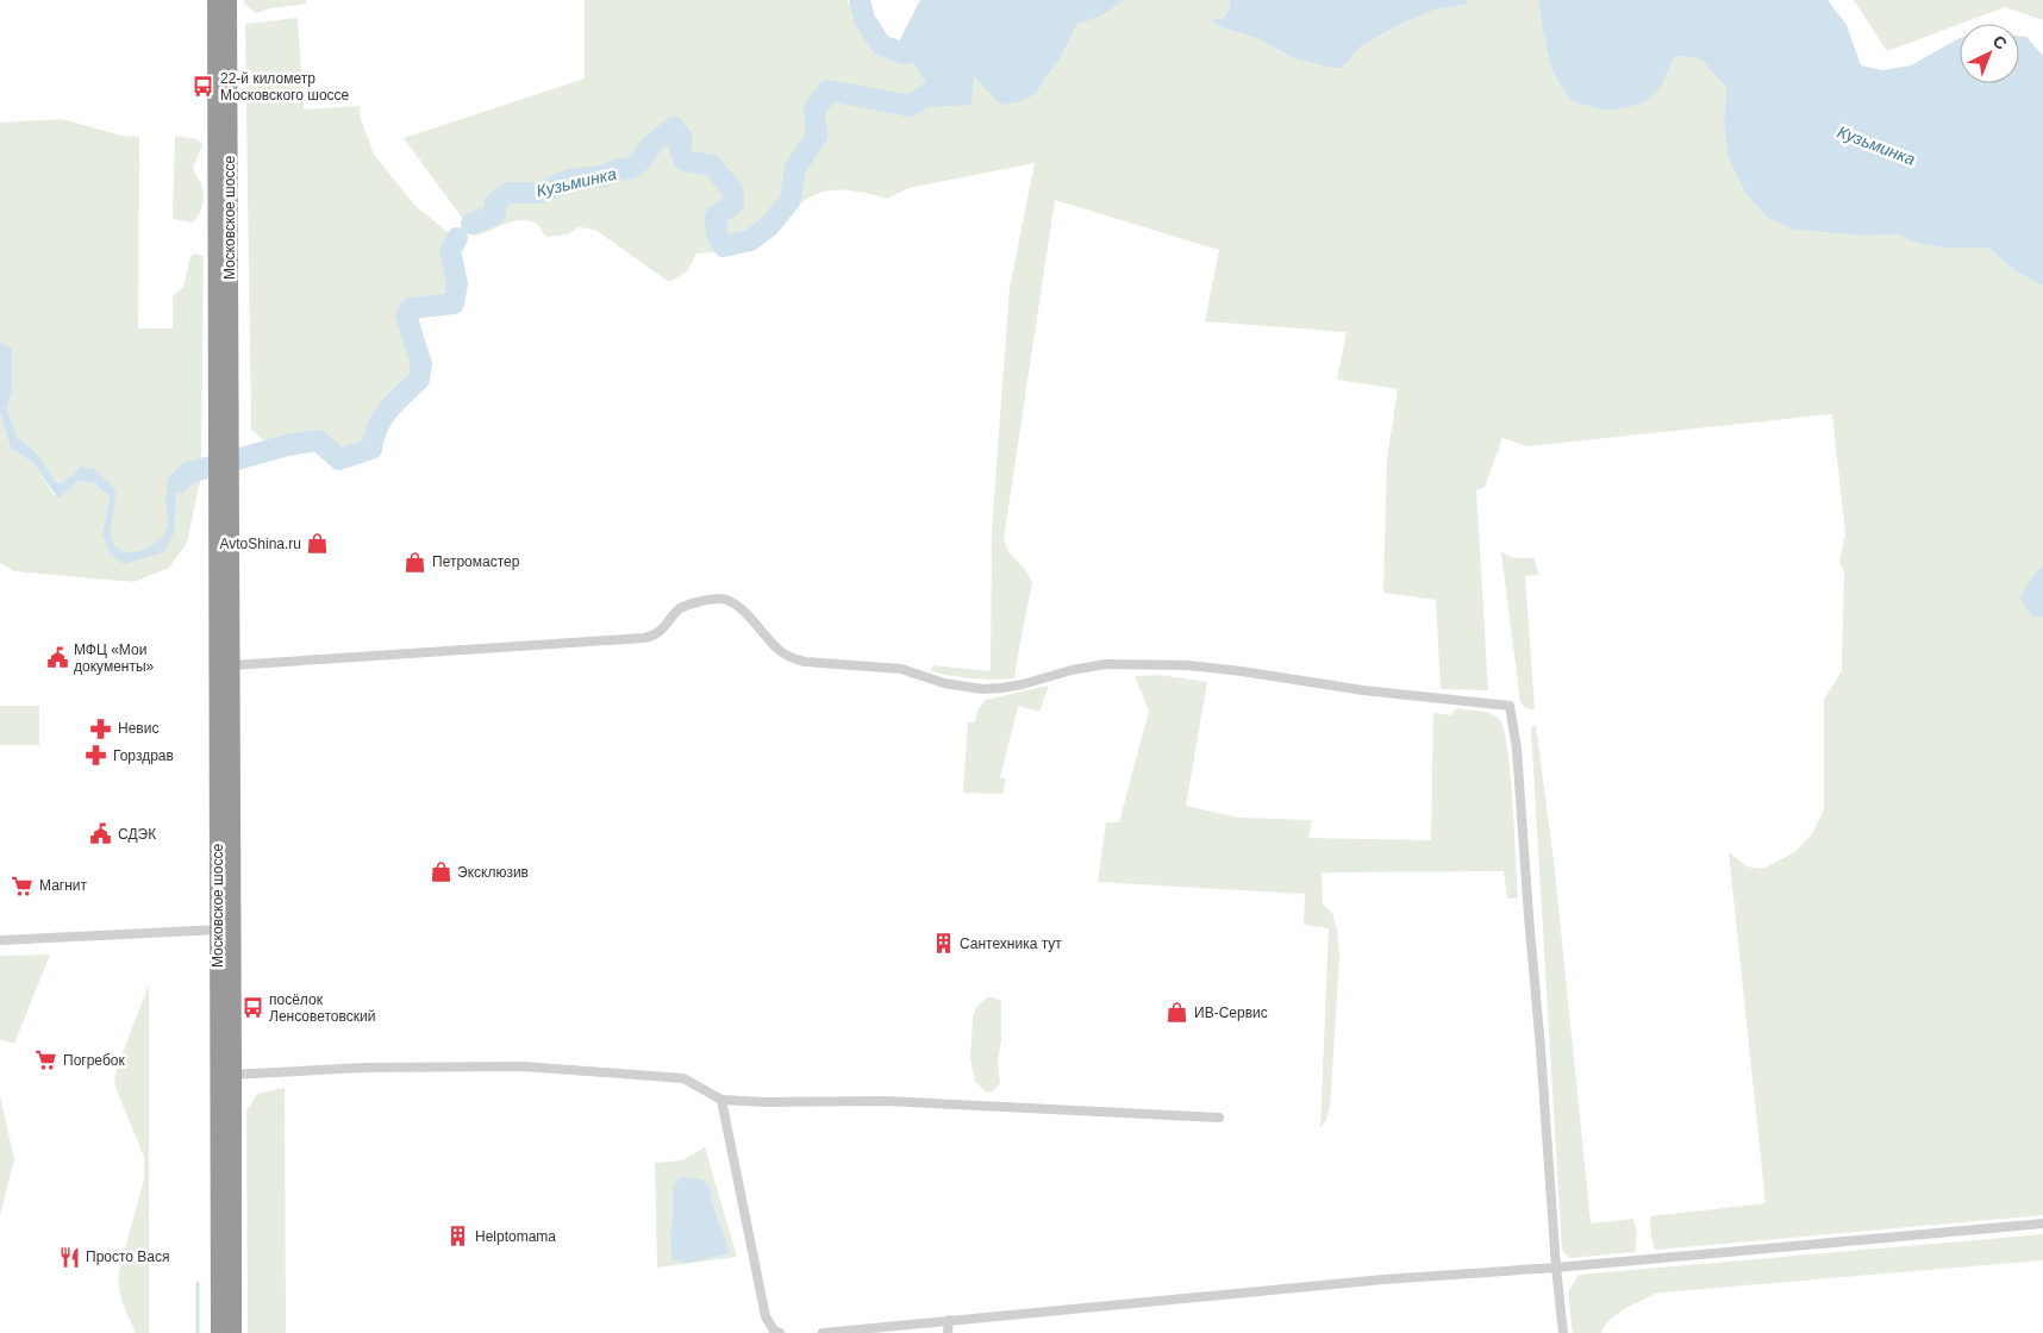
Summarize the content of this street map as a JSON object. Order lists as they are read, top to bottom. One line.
{"streets":{"highway":["Московское шоссе"]},"water":["Кузьминка"],"places":{"bus stop":["22-й километр Московского шоссе","посёлок Ленсоветовский"],"shop":["AvtoShina.ru","Петромастер","Эксклюзив","ИВ-Сервис"],"public building":["МФЦ «Мои документы»","СДЭК"],"pharmacy":["Невис","Горздрав"],"supermarket":["Магнит","Погребок"],"building":["Сантехника тут","Helptomama"],"restaurant":["Просто Вася"]},"north":"top right"}
